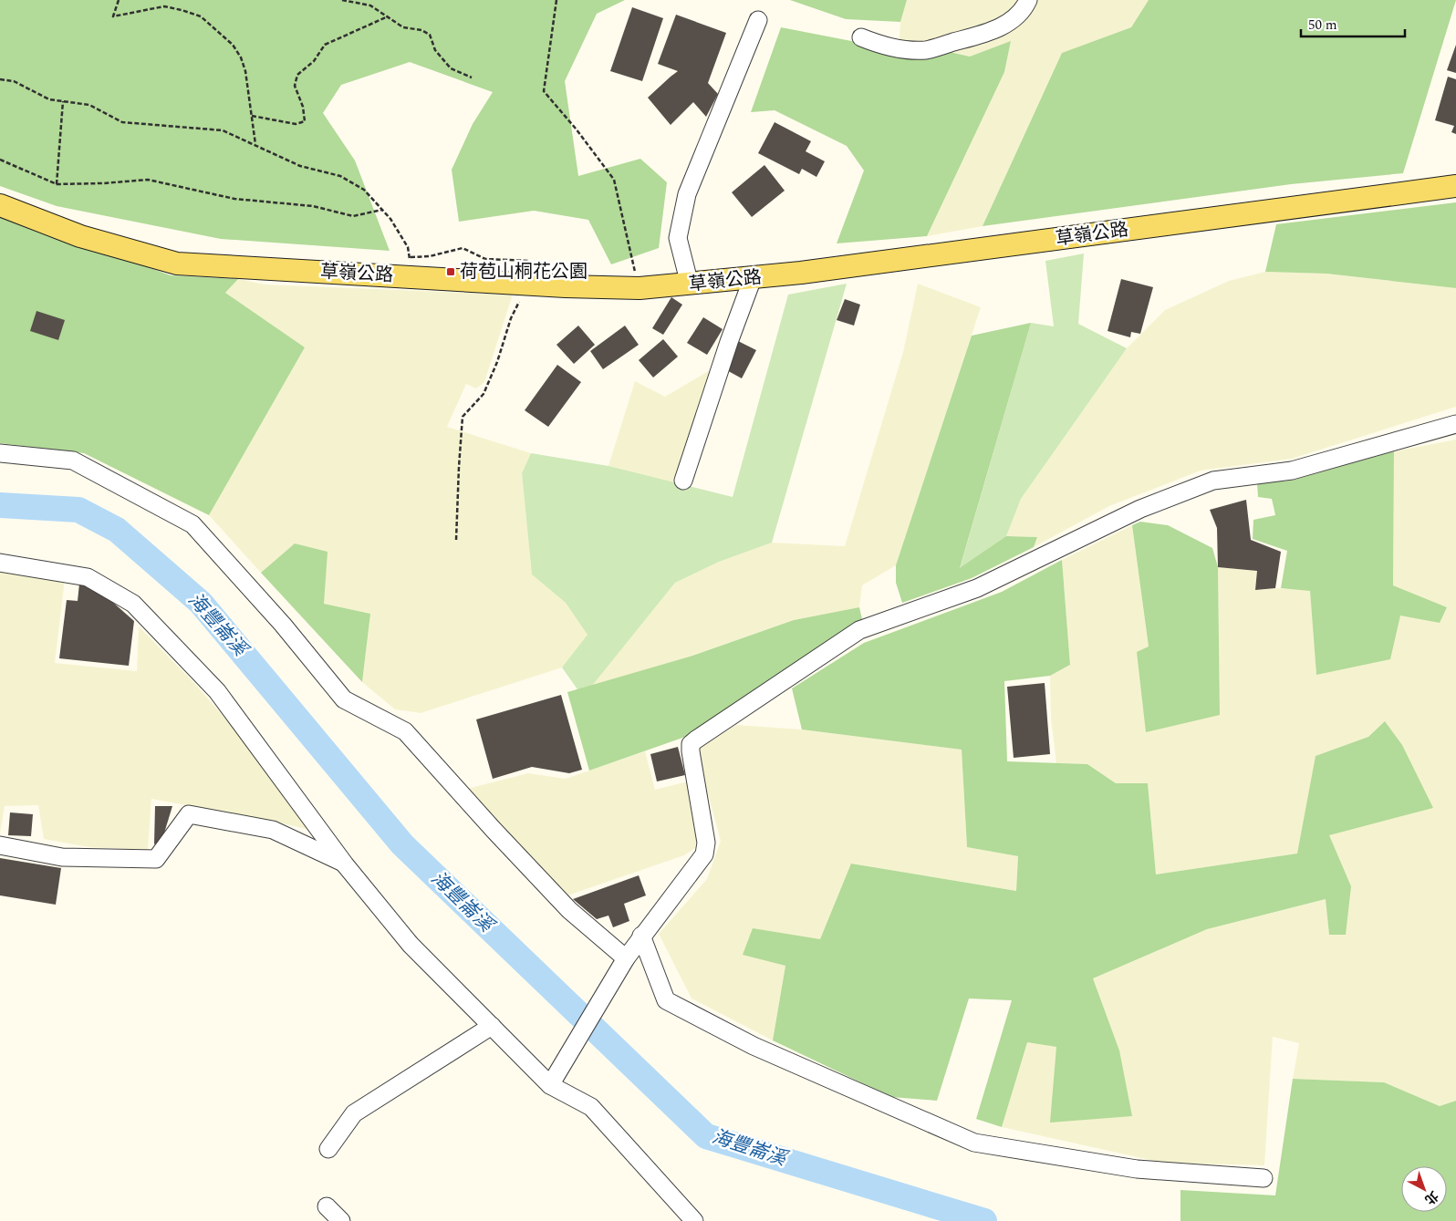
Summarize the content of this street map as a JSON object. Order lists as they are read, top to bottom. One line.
{"streets":{"main road":["草嶺公路"]},"water":["海豐崙溪"],"places":{"transit":["荷苞山桐花公園"]},"scale_bar":"50 m","north":"bottom right"}
